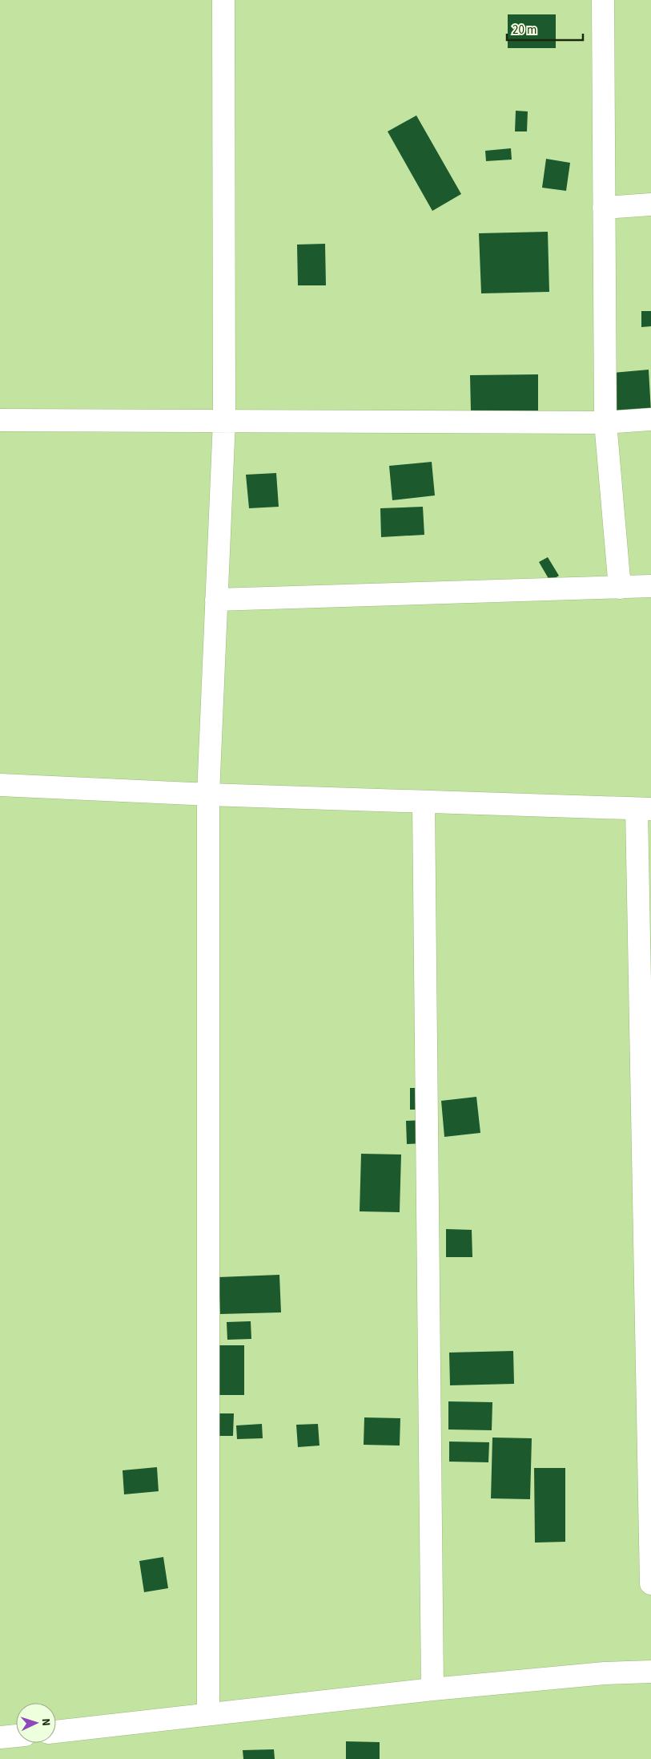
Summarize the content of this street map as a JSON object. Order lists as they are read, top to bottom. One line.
{"scale_bar":"20 m","north":"right"}
